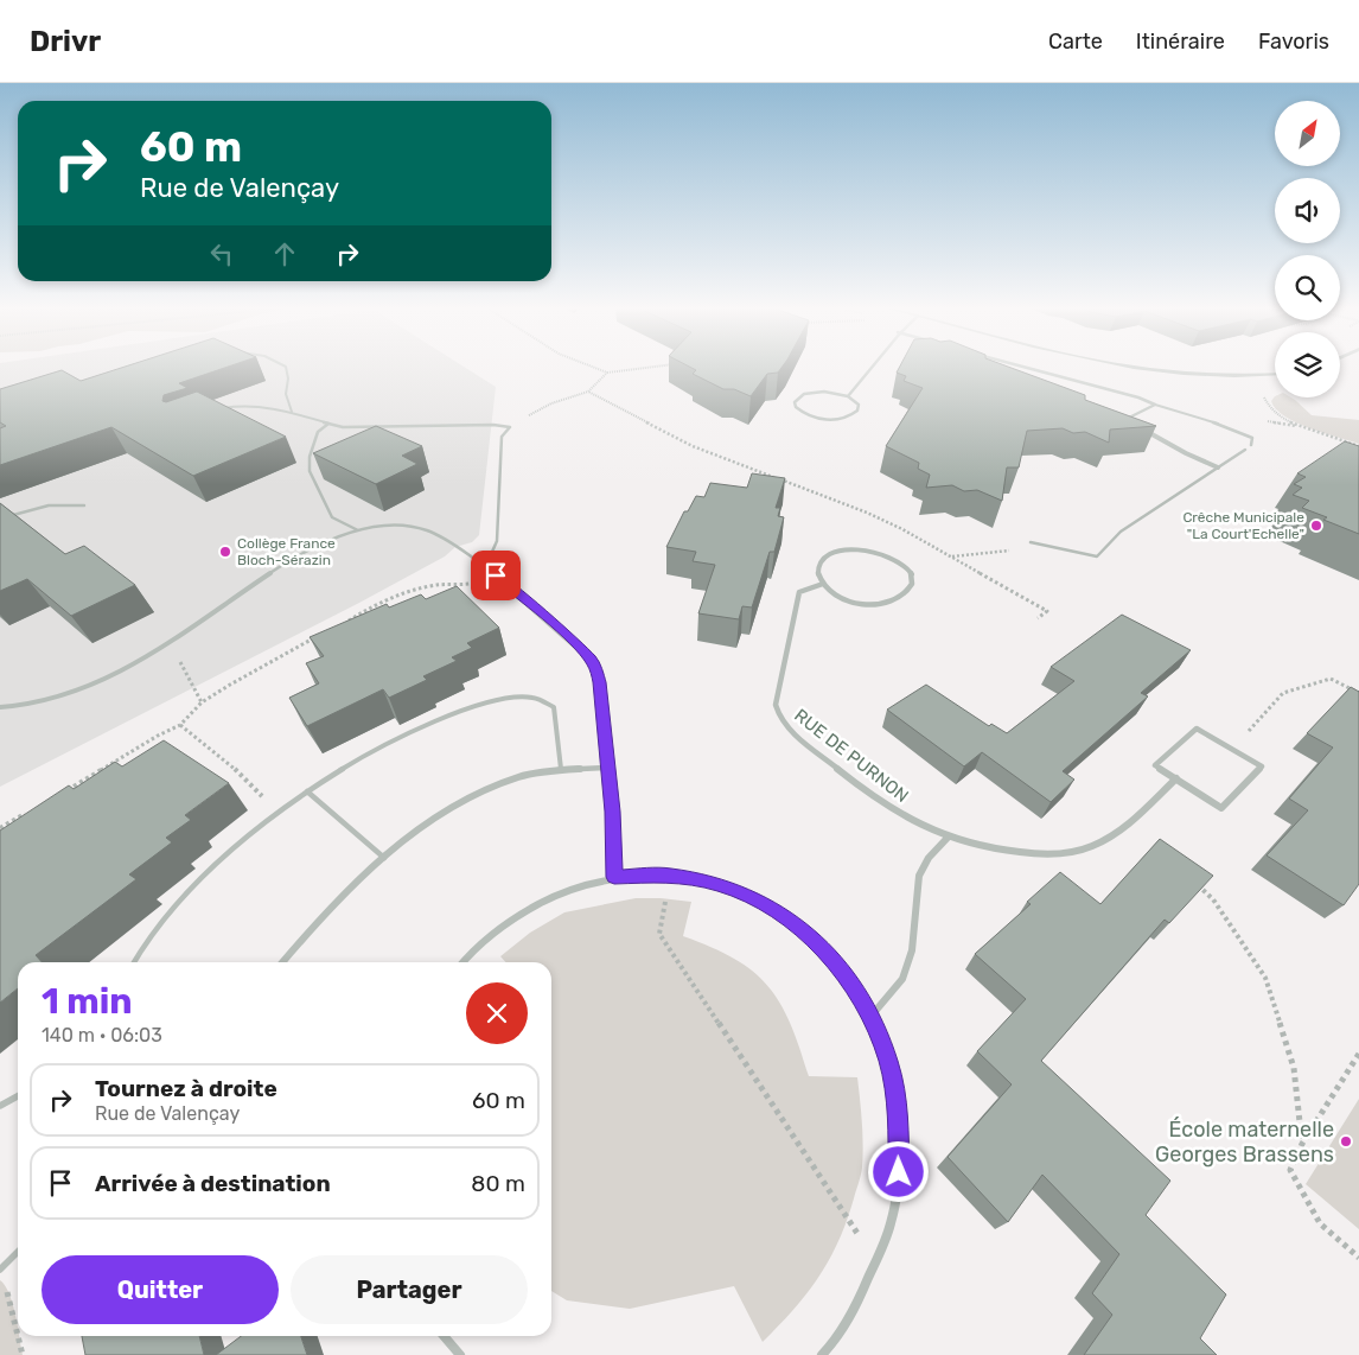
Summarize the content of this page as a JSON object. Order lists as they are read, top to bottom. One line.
{"streets":{"street":["RUE DE PURNON"]},"places":["Crêche Municipale \"La Court'Echelle\"","Collège France Bloch-Sérazin","École maternelle Georges Brassens"],"north":"top right","page":{"header":"Drivr","nav":["Carte","Itinéraire","Favoris"],"turn":["60 m","Rue de Valençay"],"heading":["1 min","140 m · 06:03"],"list":[{"name":"Tournez à droite","note":"Rue de Valençay","value":"60 m"},{"name":"Arrivée à destination","value":"80 m"}],"buttons":["Quitter","Partager"]}}
